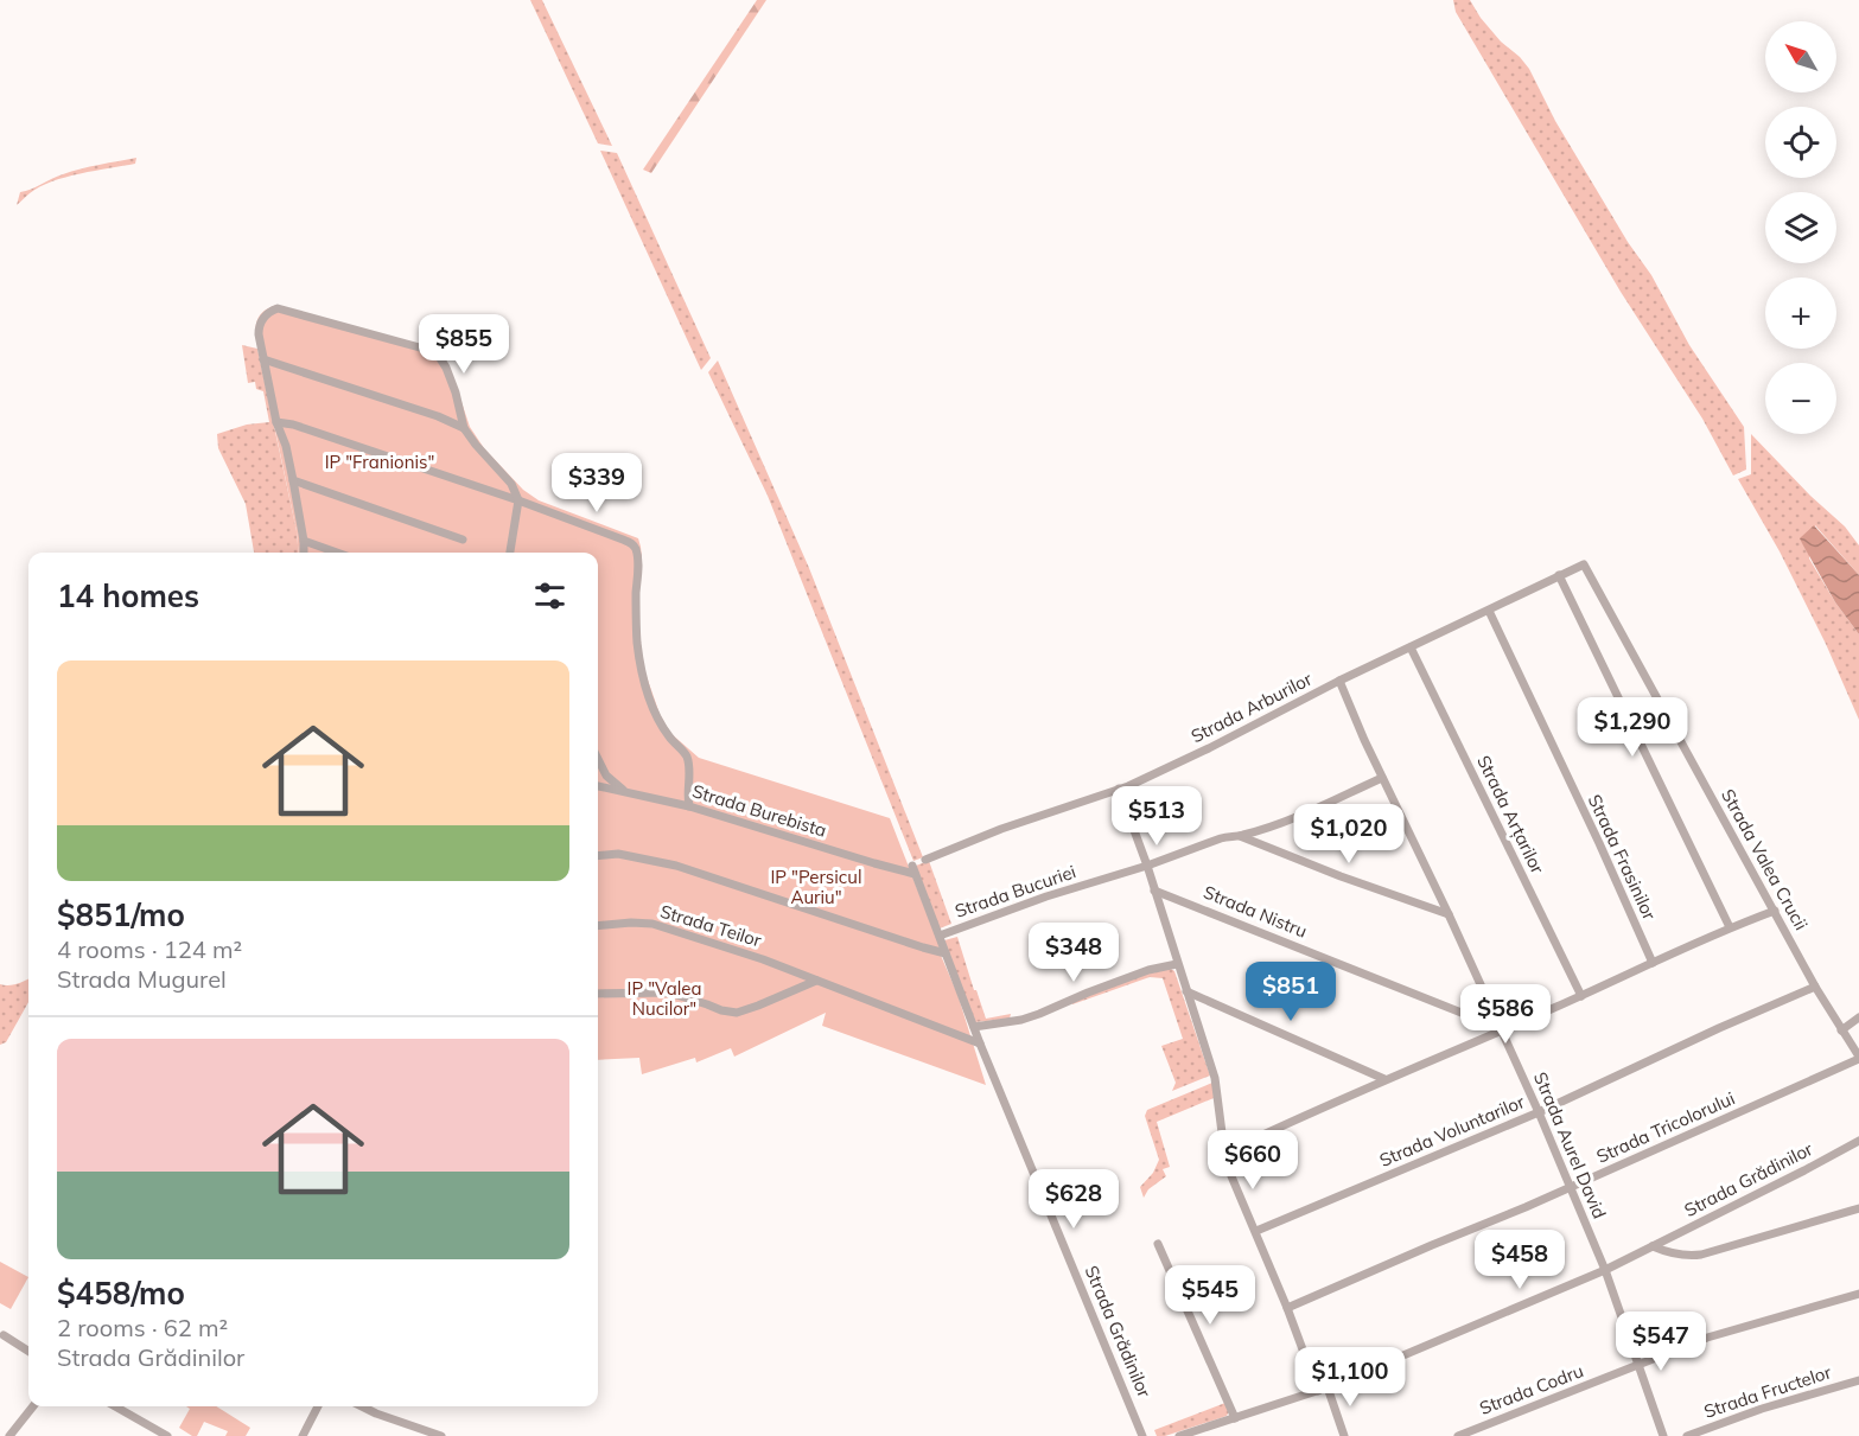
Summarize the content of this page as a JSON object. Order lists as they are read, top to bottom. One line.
{"streets":{"street":["Strada Arburilor","Strada Burebista","Strada Arțarilor","Strada Frasinilor","Strada Valea Crucii","Strada Bucuriei","Strada Nistru","Strada Teilor","Strada Tricolorului","Strada Voluntarilor","Strada Aurel David","Strada Grădinilor","Strada Codru","Strada Fructelor"]},"crossings":[["Strada Arburilor","Strada Arțarilor"],["Strada Arburilor","Strada Frasinilor"],["Strada Arburilor","Strada Valea Crucii"],["Strada Arburilor","Strada Aurel David"],["Strada Burebista","Strada Grădinilor"],["Strada Valea Crucii","Strada Tricolorului"],["Strada Valea Crucii","Strada Voluntarilor"],["Strada Bucuriei","Strada Aurel David"],["Strada Bucuriei","Strada Grădinilor"],["Strada Nistru","Strada Aurel David"],["Strada Teilor","Strada Grădinilor"],["Strada Tricolorului","Strada Aurel David"],["Strada Voluntarilor","Strada Aurel David"],["Strada Aurel David","Strada Grădinilor"],["Strada Aurel David","Strada Codru"]],"parks":["IP \"Franionis\"","IP \"Persicul Auriu\"","IP \"Valea Nucilor\""],"north":"top left","page":{"map_buttons":["+","−"],"price":["$855","$339","$1,290","$513","$1,020","$348","$851","$586","$660","$628","$458","$545","$547","$1,100"],"heading":"14 homes","list":[{"name":"$851/mo","note":"4 rooms · 124 m² · Strada Mugurel"},{"name":"$458/mo","note":"2 rooms · 62 m² · Strada Grădinilor"}]}}
